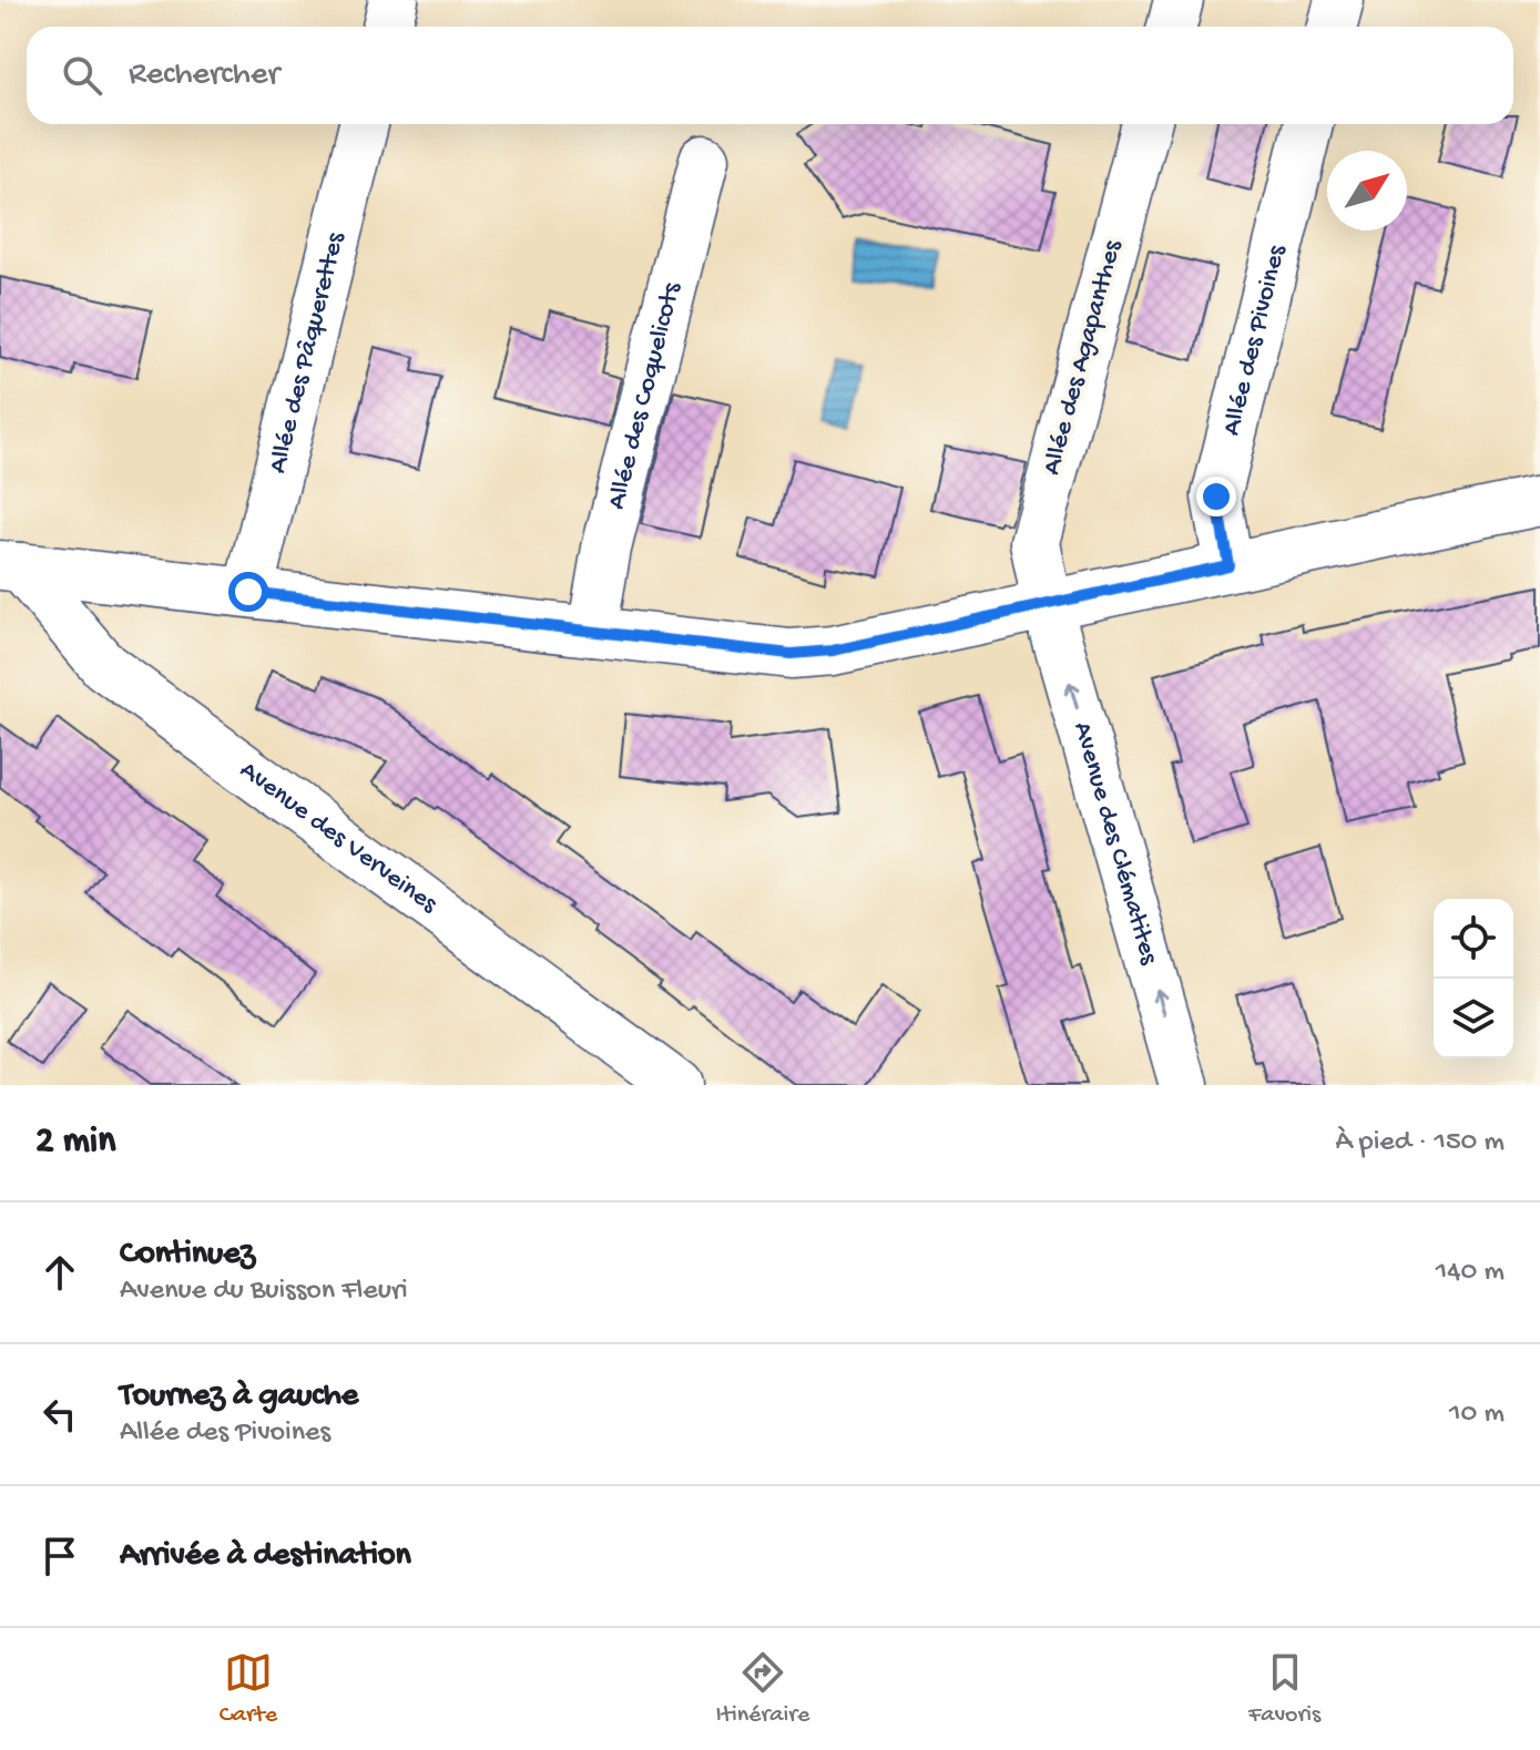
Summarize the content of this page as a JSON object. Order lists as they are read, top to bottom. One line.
{"streets":{"street":["Allée des Pivoines","Allée des Pâquerettes","Allée des Agapanthes","Allée des Coquelicots","Avenue des Verveines","Avenue des Clématites"]},"crossings":[["Allée des Agapanthes","Avenue des Clématites"]],"one_way":["Avenue des Clématites"],"north":"top right","page":{"search":"Rechercher","heading":["2 min","À pied · 150 m"],"list":[["Continuez","Avenue du Buisson Fleuri","140 m"],["Tournez à gauche","Allée des Pivoines","10 m"],"Arrivée à destination"],"nav":["Carte","Itinéraire","Favoris"]}}
